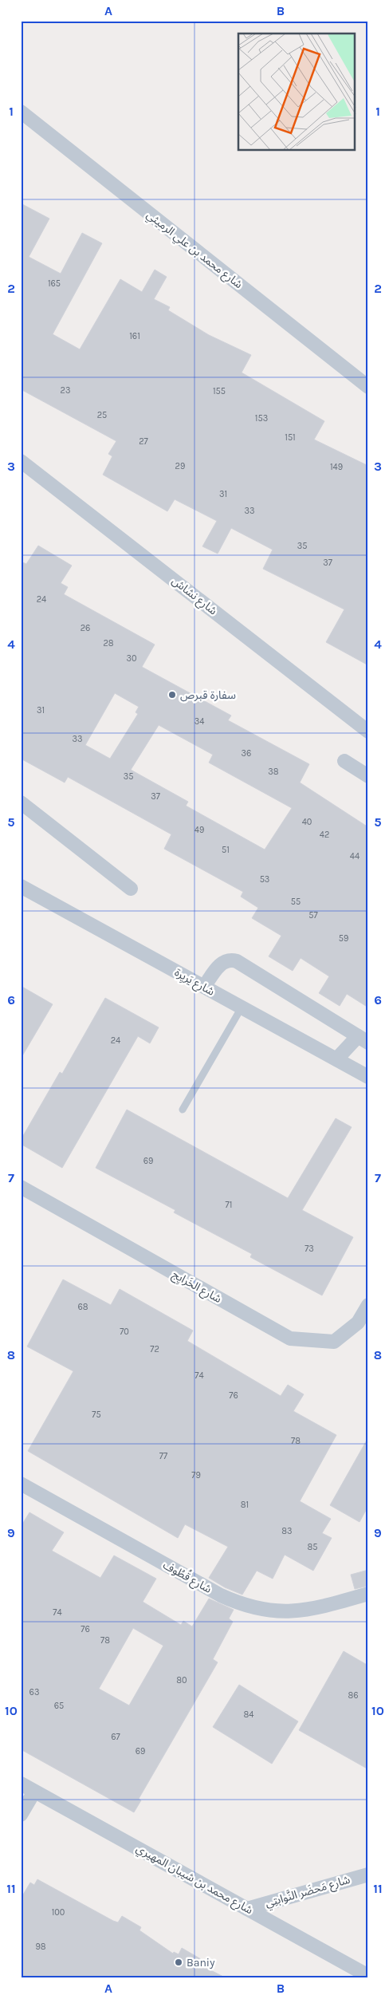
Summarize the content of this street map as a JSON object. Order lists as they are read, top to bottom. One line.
{"streets":{"street":["شارع محمد بن علي الرميثي","شارع نشاش","شارع يَريِرة","شارع الخَرايِج","شارع قُطُوف","شارع محمد بن شيبان المهيري","شارع مَحضَر النَّوابتِي"]},"crossings":[["شارع محمد بن شيبان المهيري","شارع مَحضَر النَّوابتِي"]],"places":["سفارة قبرص","Baniy"],"house_numbers":["165","161","23","155","25","153","151","27","29","149","31","33","35","37","24","26","28","30","31","34","33","36","38","35","37","40","49","42","51","44","53","55","57","59","24","69","71","73","68","70","72","74","76","75","78","77","79","81","83","85","74","76","78","80","63","86","65","84","67","69","100","98"],"grid":{"columns":["A","B"],"rows":["1","2","3","4","5","6","7","8","9","10","11"]}}
